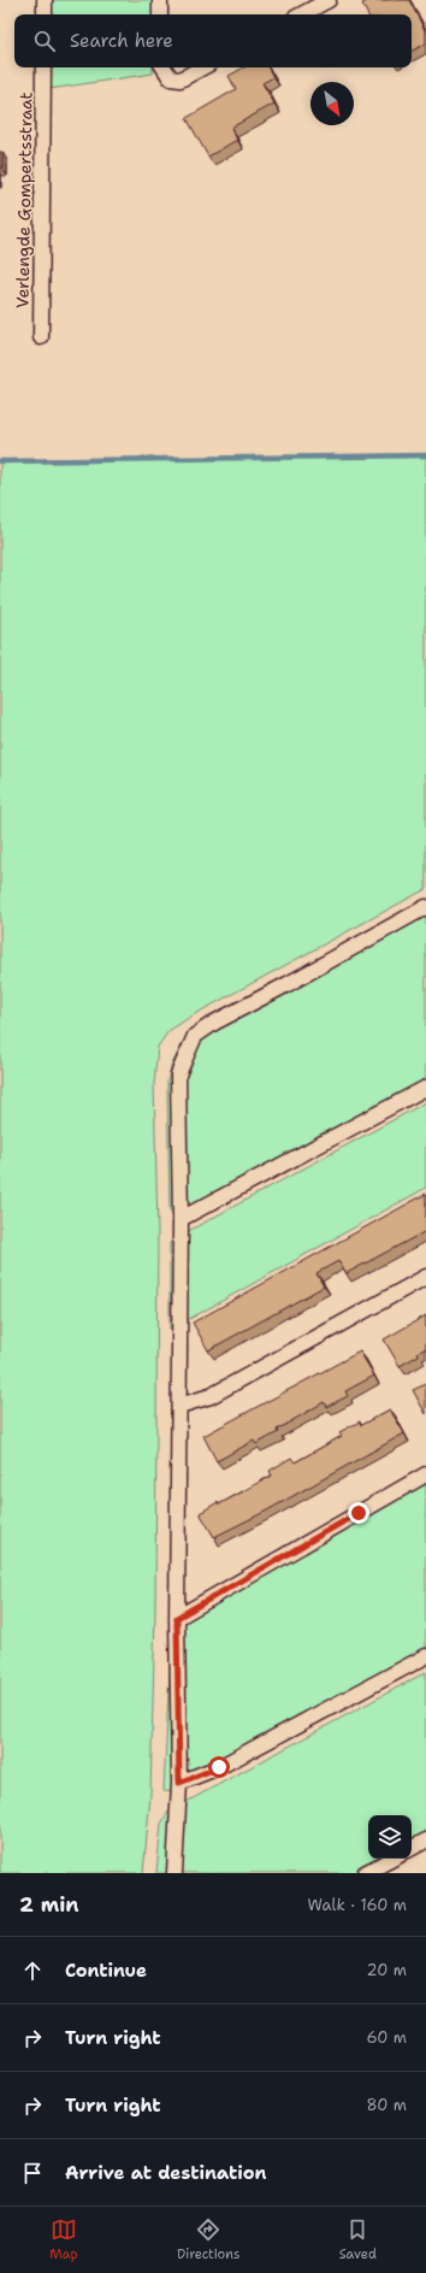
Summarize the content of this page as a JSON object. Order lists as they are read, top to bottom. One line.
{"streets":{"street":["Verlengde Gompertsstraat"]},"north":"bottom right","page":{"search":"Search here","heading":["2 min","Walk · 160 m"],"list":[["Continue","20 m"],["Turn right","60 m"],["Turn right","80 m"],"Arrive at destination"],"nav":["Map","Directions","Saved"]}}
